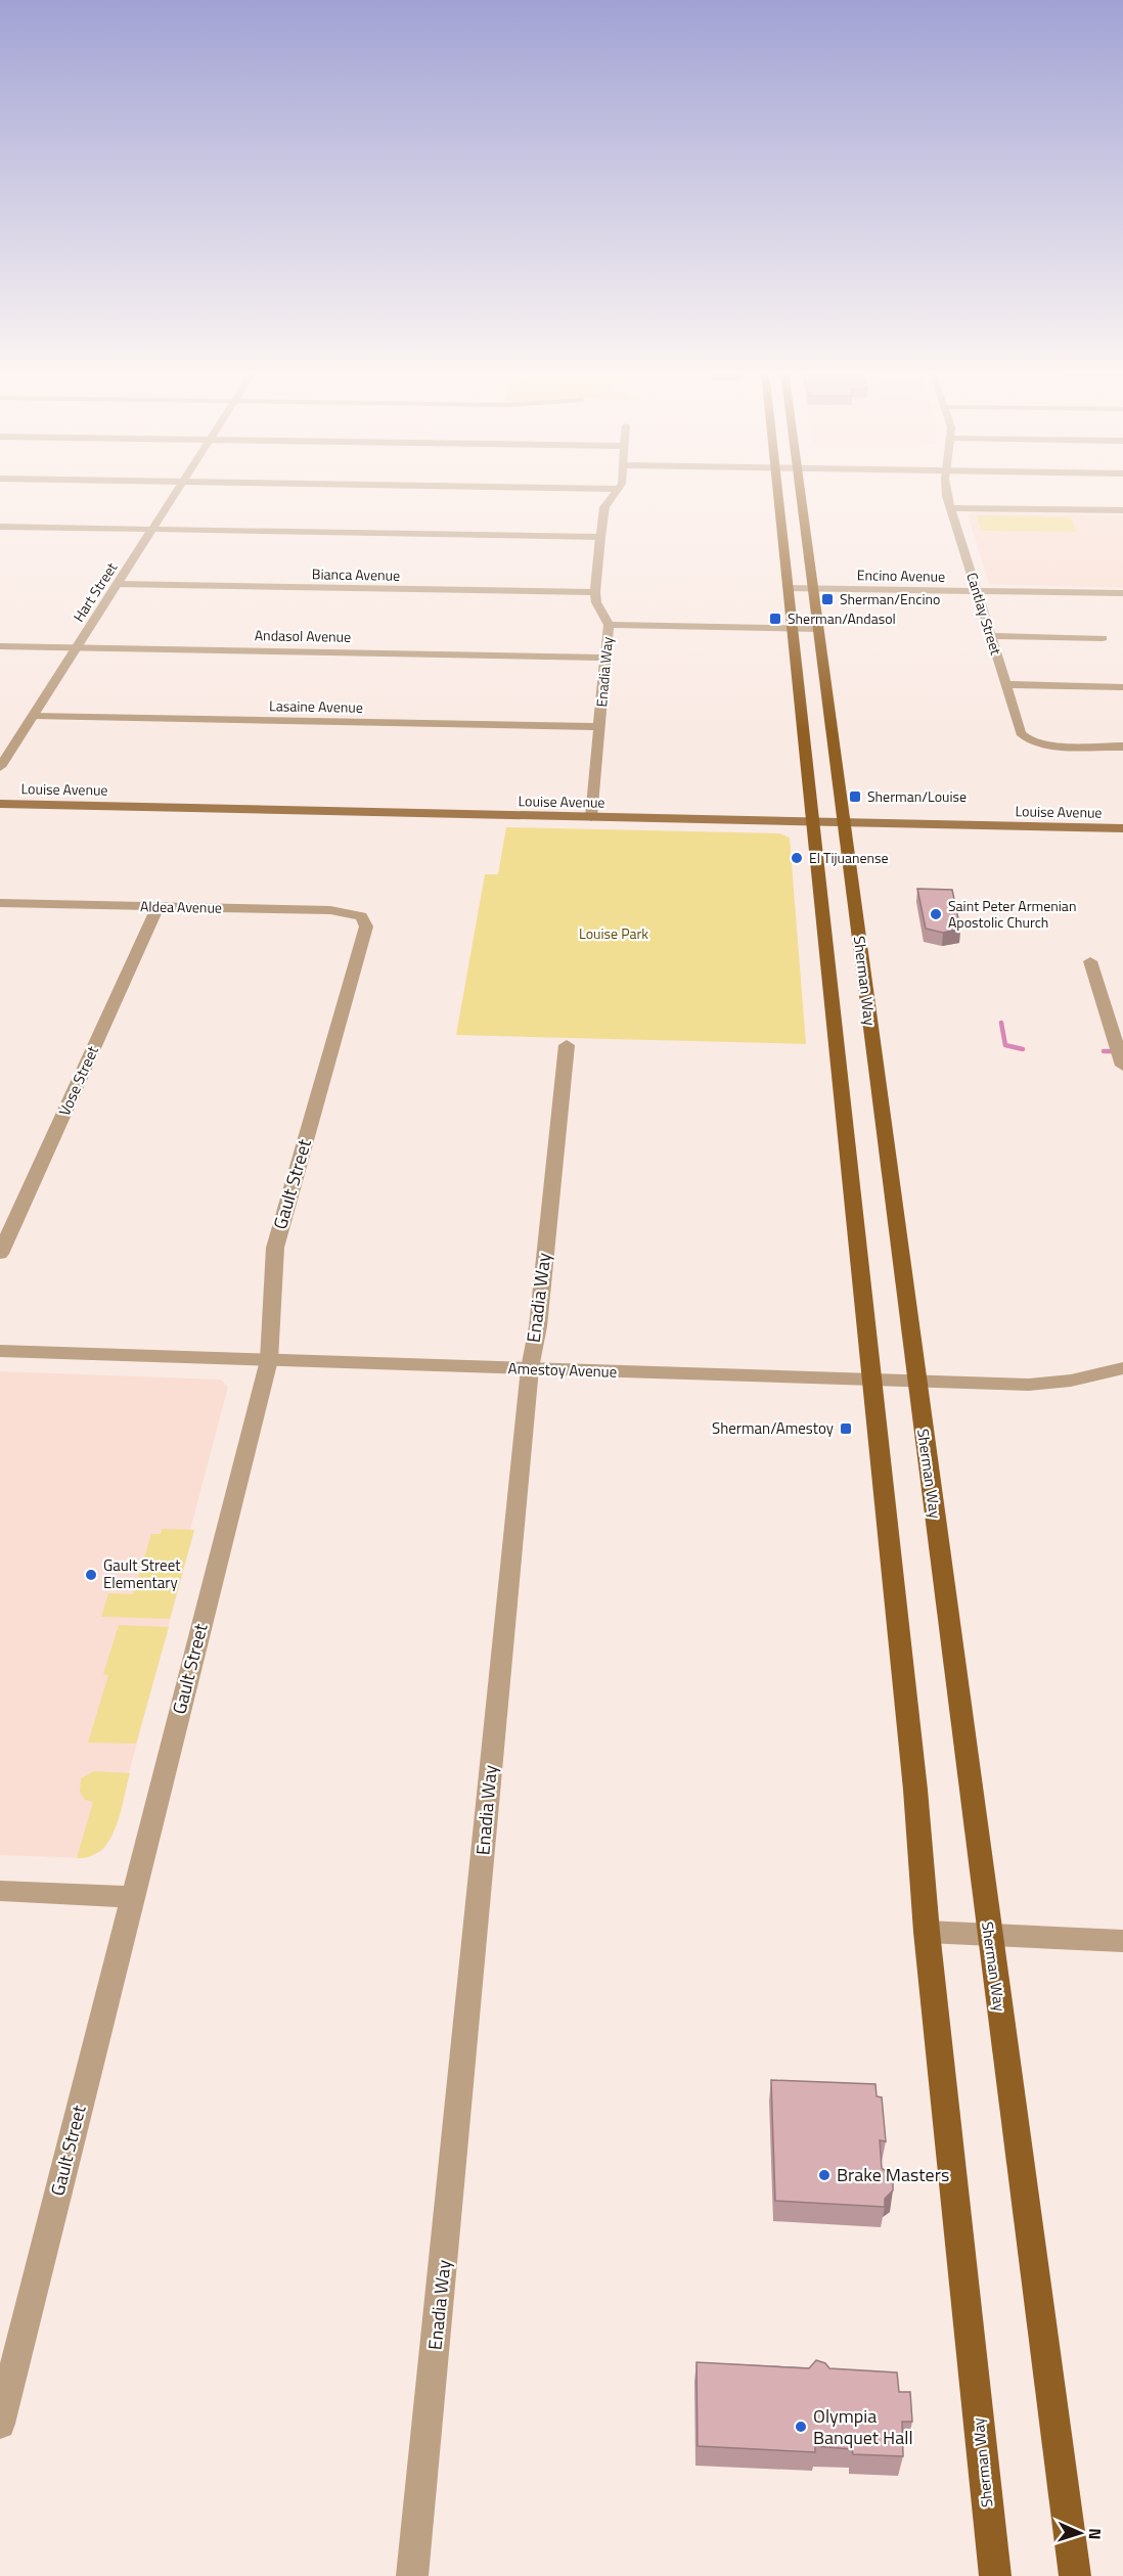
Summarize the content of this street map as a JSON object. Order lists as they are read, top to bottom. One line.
{"streets":{"main road":["Louise Avenue","Sherman Way"],"street":["Bianca Avenue","Encino Avenue","Hart Street","Cantlay Street","Andasol Avenue","Enadia Way","Lasaine Avenue","Aldea Avenue","Vose Street","Gault Street","Amestoy Avenue"]},"crossings":[["Bianca Avenue","Hart Street"],["Bianca Avenue","Enadia Way"],["Encino Avenue","Cantlay Street"],["Encino Avenue","Sherman Way"],["Hart Street","Andasol Avenue"],["Hart Street","Lasaine Avenue"],["Andasol Avenue","Enadia Way"],["Enadia Way","Lasaine Avenue"],["Enadia Way","Louise Avenue"],["Enadia Way","Amestoy Avenue"],["Louise Avenue","Sherman Way"],["Aldea Avenue","Vose Street"],["Aldea Avenue","Gault Street"],["Sherman Way","Amestoy Avenue"],["Gault Street","Amestoy Avenue"]],"parks":["Louise Park"],"places":{"transit":["Sherman/Encino","Sherman/Andasol","Sherman/Louise","Sherman/Amestoy"],"other":["El Tijuanense","Saint Peter Armenian Apostolic Church","Gault Street Elementary","Brake Masters","Olympia Banquet Hall"]},"north":"right"}
